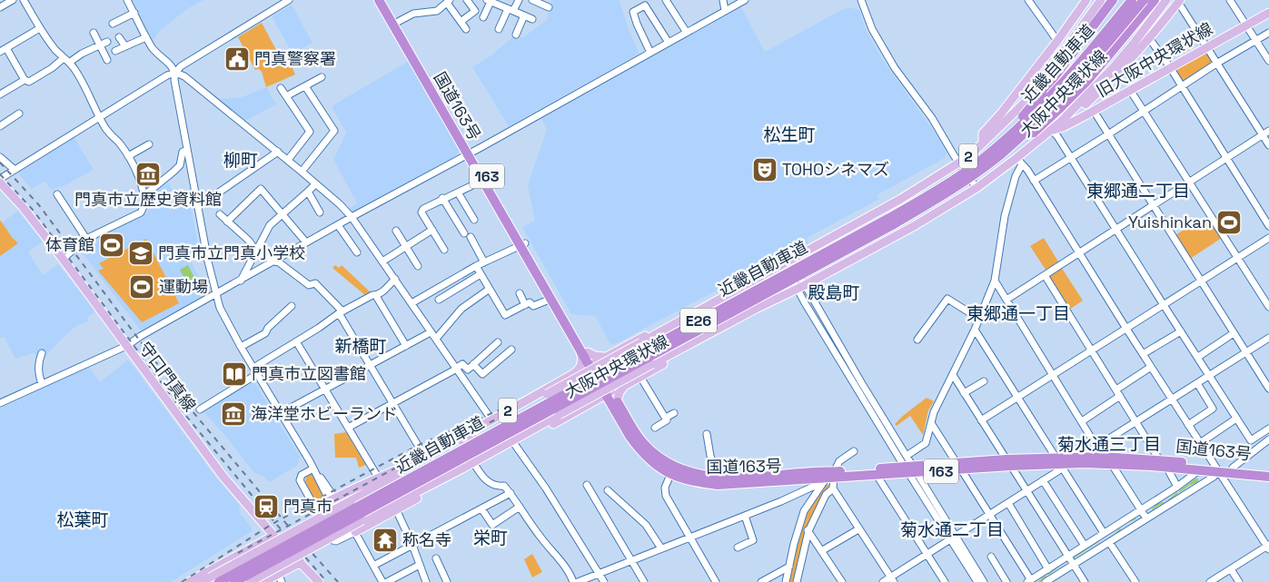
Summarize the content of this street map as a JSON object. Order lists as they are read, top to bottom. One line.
{"streets":{"highway":["近畿自動車道","国道163号","163","E26"],"main road":["旧大阪中央環状線","大阪中央環状線","2","守口門真線"]},"crossings":[["旧大阪中央環状線","大阪中央環状線"],["大阪中央環状線","2"],["国道163号","2"]],"districts":["松生町","柳町","東郷通二丁目","殿島町","東郷通一丁目","新橋町","菊水通三丁目","松葉町","菊水通二丁目","栄町"],"places":{"public building":["門真警察署"],"theatre":["TOHOシネマズ"],"museum":["門真市立歴史資料館","海洋堂ホビーランド"],"sports":["Yuishinkan","体育館","運動場"],"school or university":["門真市立門真小学校"],"library":["門真市立図書館"],"station":["門真市"],"temple":["称名寺"]}}
